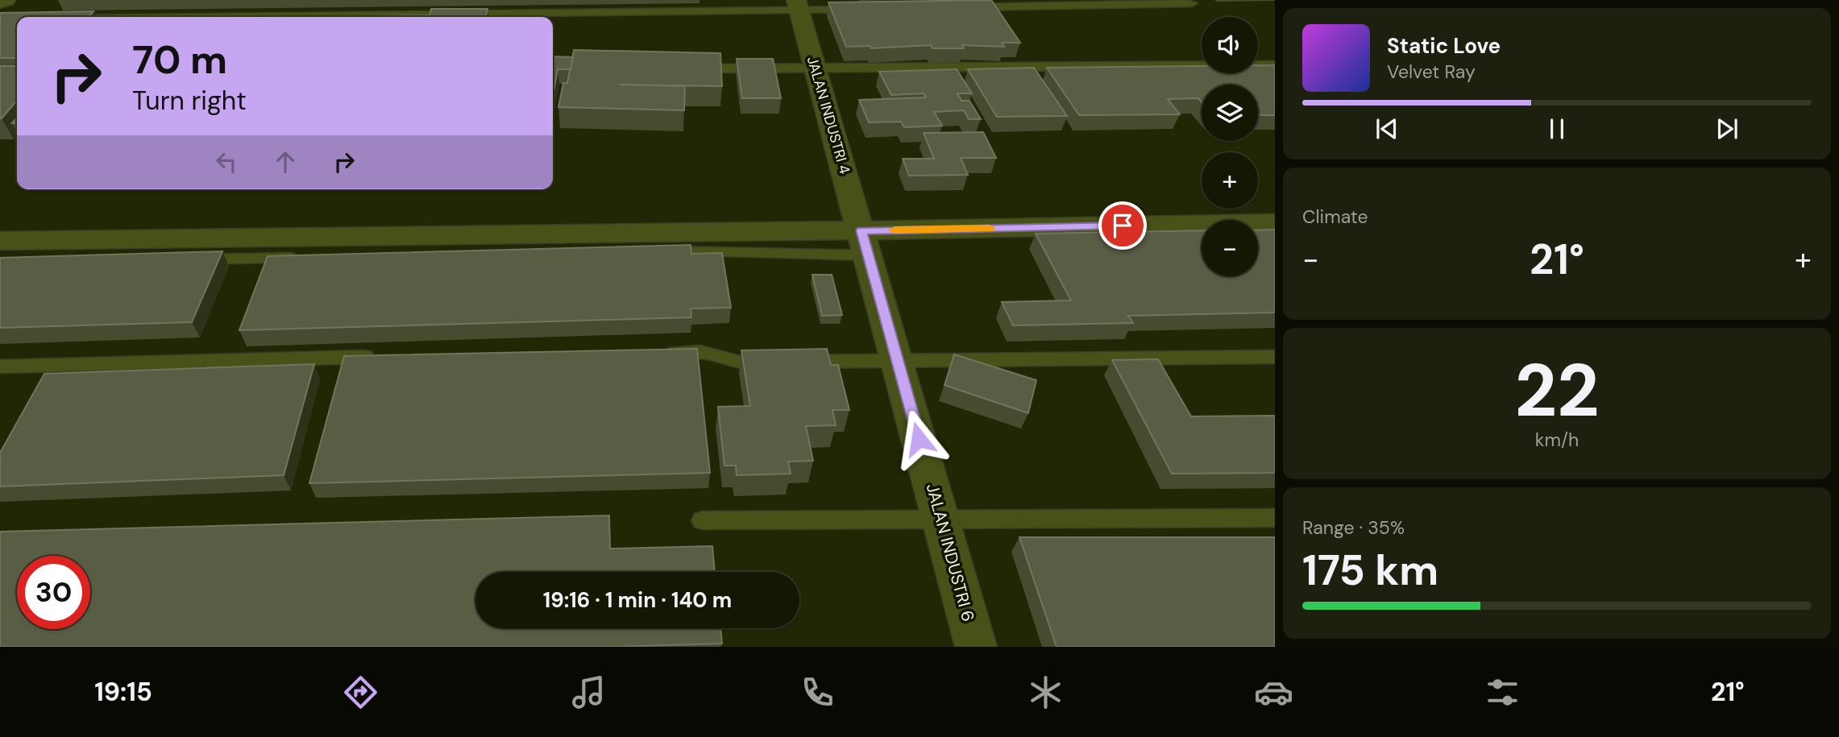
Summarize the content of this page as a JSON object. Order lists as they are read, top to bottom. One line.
{"streets":{"street":["JALAN INDUSTRI 4","JALAN INDUSTRI 6"]},"crossings":[["JALAN INDUSTRI 4","JALAN INDUSTRI 6"]],"page":{"map_buttons":["+","−"],"turn":["70 m","Turn right"],"song":["Static Love","Velvet Ray"],"tile":["Climate",["22","km/h"],["Range · 35%","175 km"]],"heat":["−","21°","+"],"limit":"30","trip":"19:16 · 1 min · 140 m","tabs":["19:15","21°"]}}
